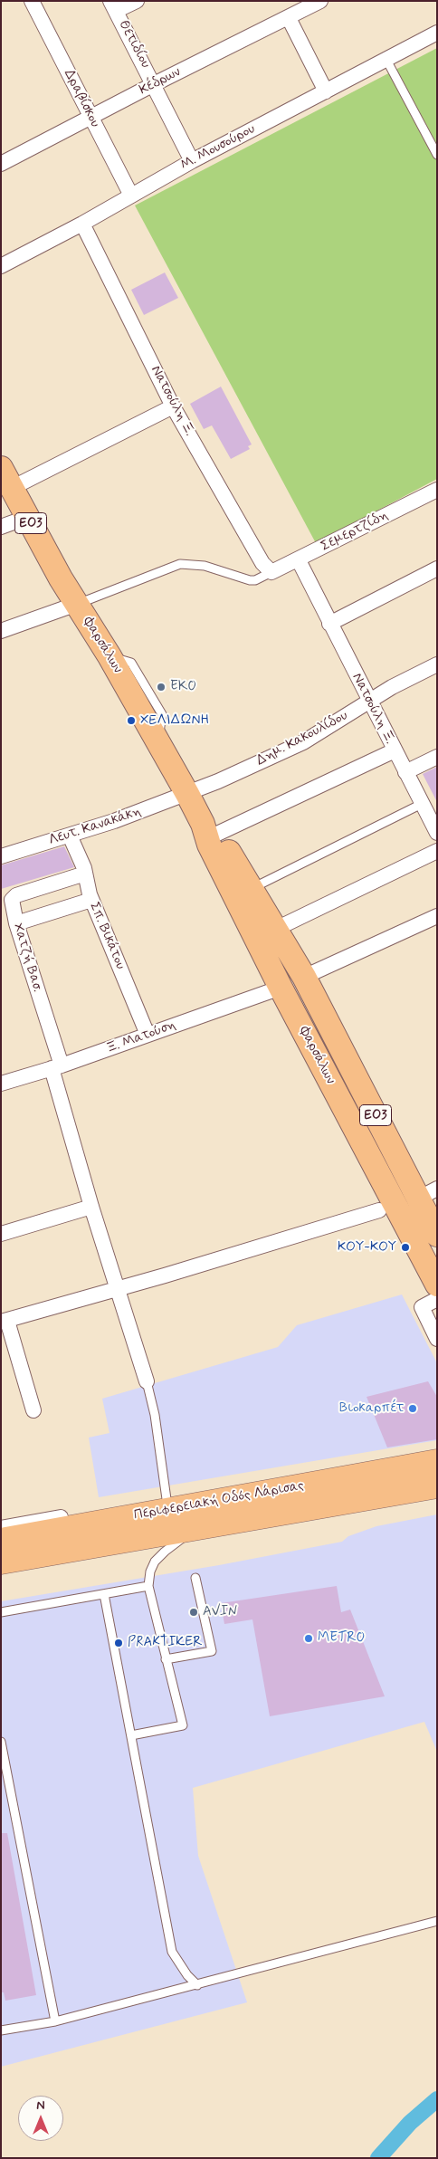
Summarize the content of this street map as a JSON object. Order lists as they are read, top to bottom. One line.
{"streets":{"highway":["Περιφερειακή Οδός Λάρισας"],"main road":["ΕΟ3","Φαρσάλων"],"street":["Θετιδίου","Κέδρων","Δραβίσκου","Μ. Μουσούρου","Νατσούλη Ξ.","Σεμερτζίδη","Δημ. Κακουλίδου","Λευτ. Κανακάκη","Σπ. Βικάτου","Χατζή Βασ.","Ξ. Ματούση"]},"crossings":[["Θετιδίου","Κέδρων"],["Θετιδίου","Μ. Μουσούρου"],["Κέδρων","Δραβίσκου"],["Δραβίσκου","Μ. Μουσούρου"],["Μ. Μουσούρου","Νατσούλη Ξ."],["Νατσούλη Ξ.","Σεμερτζίδη"],["Νατσούλη Ξ.","Δημ. Κακουλίδου"],["Φαρσάλων","Δημ. Κακουλίδου"],["Φαρσάλων","Λευτ. Κανακάκη"],["Φαρσάλων","Ξ. Ματούση"],["Δημ. Κακουλίδου","Λευτ. Κανακάκη"],["Λευτ. Κανακάκη","Σπ. Βικάτου"],["Σπ. Βικάτου","Χατζή Βασ."],["Σπ. Βικάτου","Ξ. Ματούση"],["Χατζή Βασ.","Ξ. Ματούση"]],"places":["EKO","ΧΕΛΙΔΩΝΗ","ΚΟΥ-ΚΟΥ","Βιοκαρπέτ","AVIN","METRO","PRAKTIKER"],"north":"top"}
